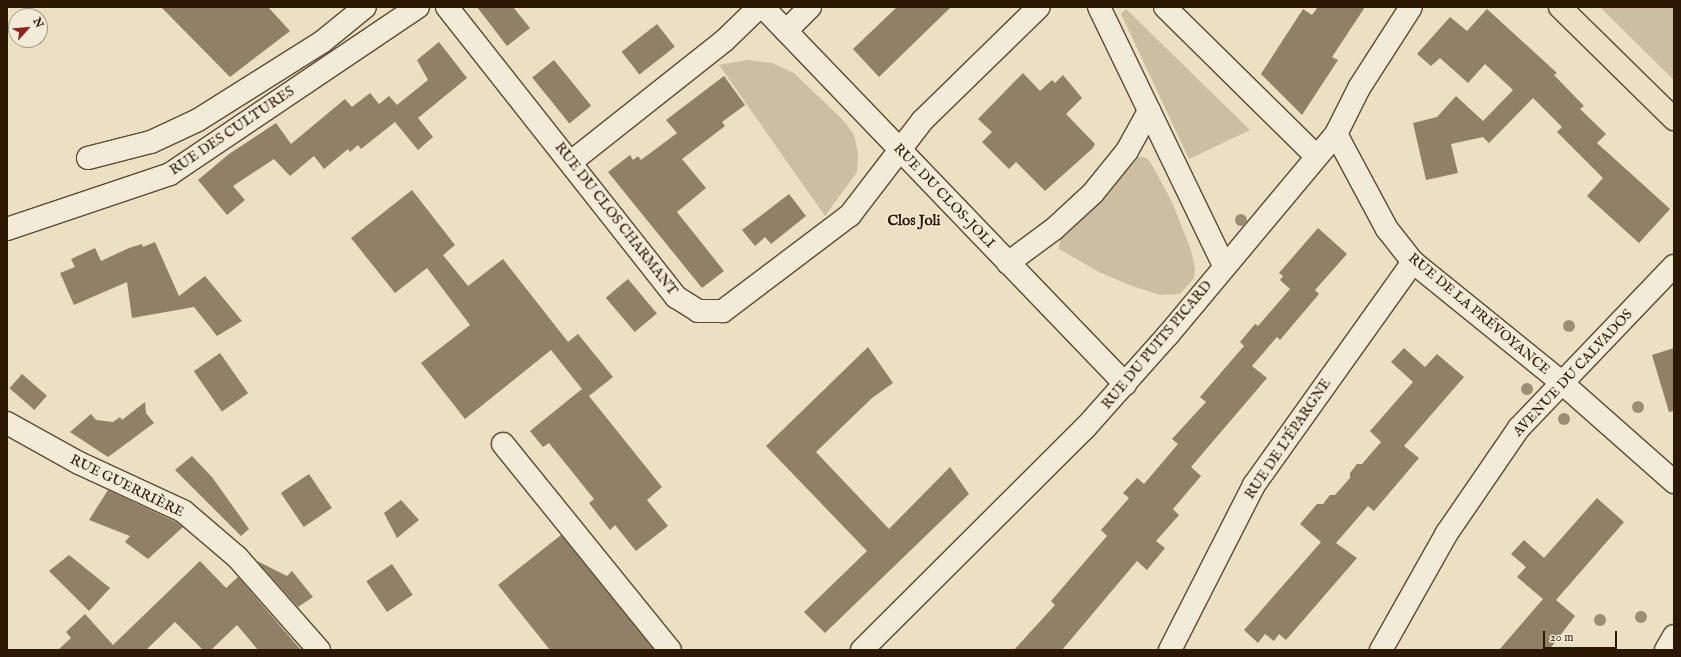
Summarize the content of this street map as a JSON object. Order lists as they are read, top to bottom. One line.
{"streets":{"street":["RUE DES CULTURES","RUE DU CLOS-JOLI","RUE DU CLOS CHARMANT","RUE DE LA PRÉVOYANCE","RUE DU PUITS PICARD","AVENUE DU CALVADOS","RUE DE L'ÉPARGNE","RUE GUERRIÈRE"]},"crossings":[["RUE DU CLOS-JOLI","RUE DU CLOS CHARMANT"],["RUE DU CLOS-JOLI","RUE DU PUITS PICARD"],["RUE DE LA PRÉVOYANCE","RUE DU PUITS PICARD"],["RUE DE LA PRÉVOYANCE","AVENUE DU CALVADOS"],["RUE DE LA PRÉVOYANCE","RUE DE L'ÉPARGNE"]],"districts":["Clos Joli"],"scale_bar":"20 m","north":"top right"}
